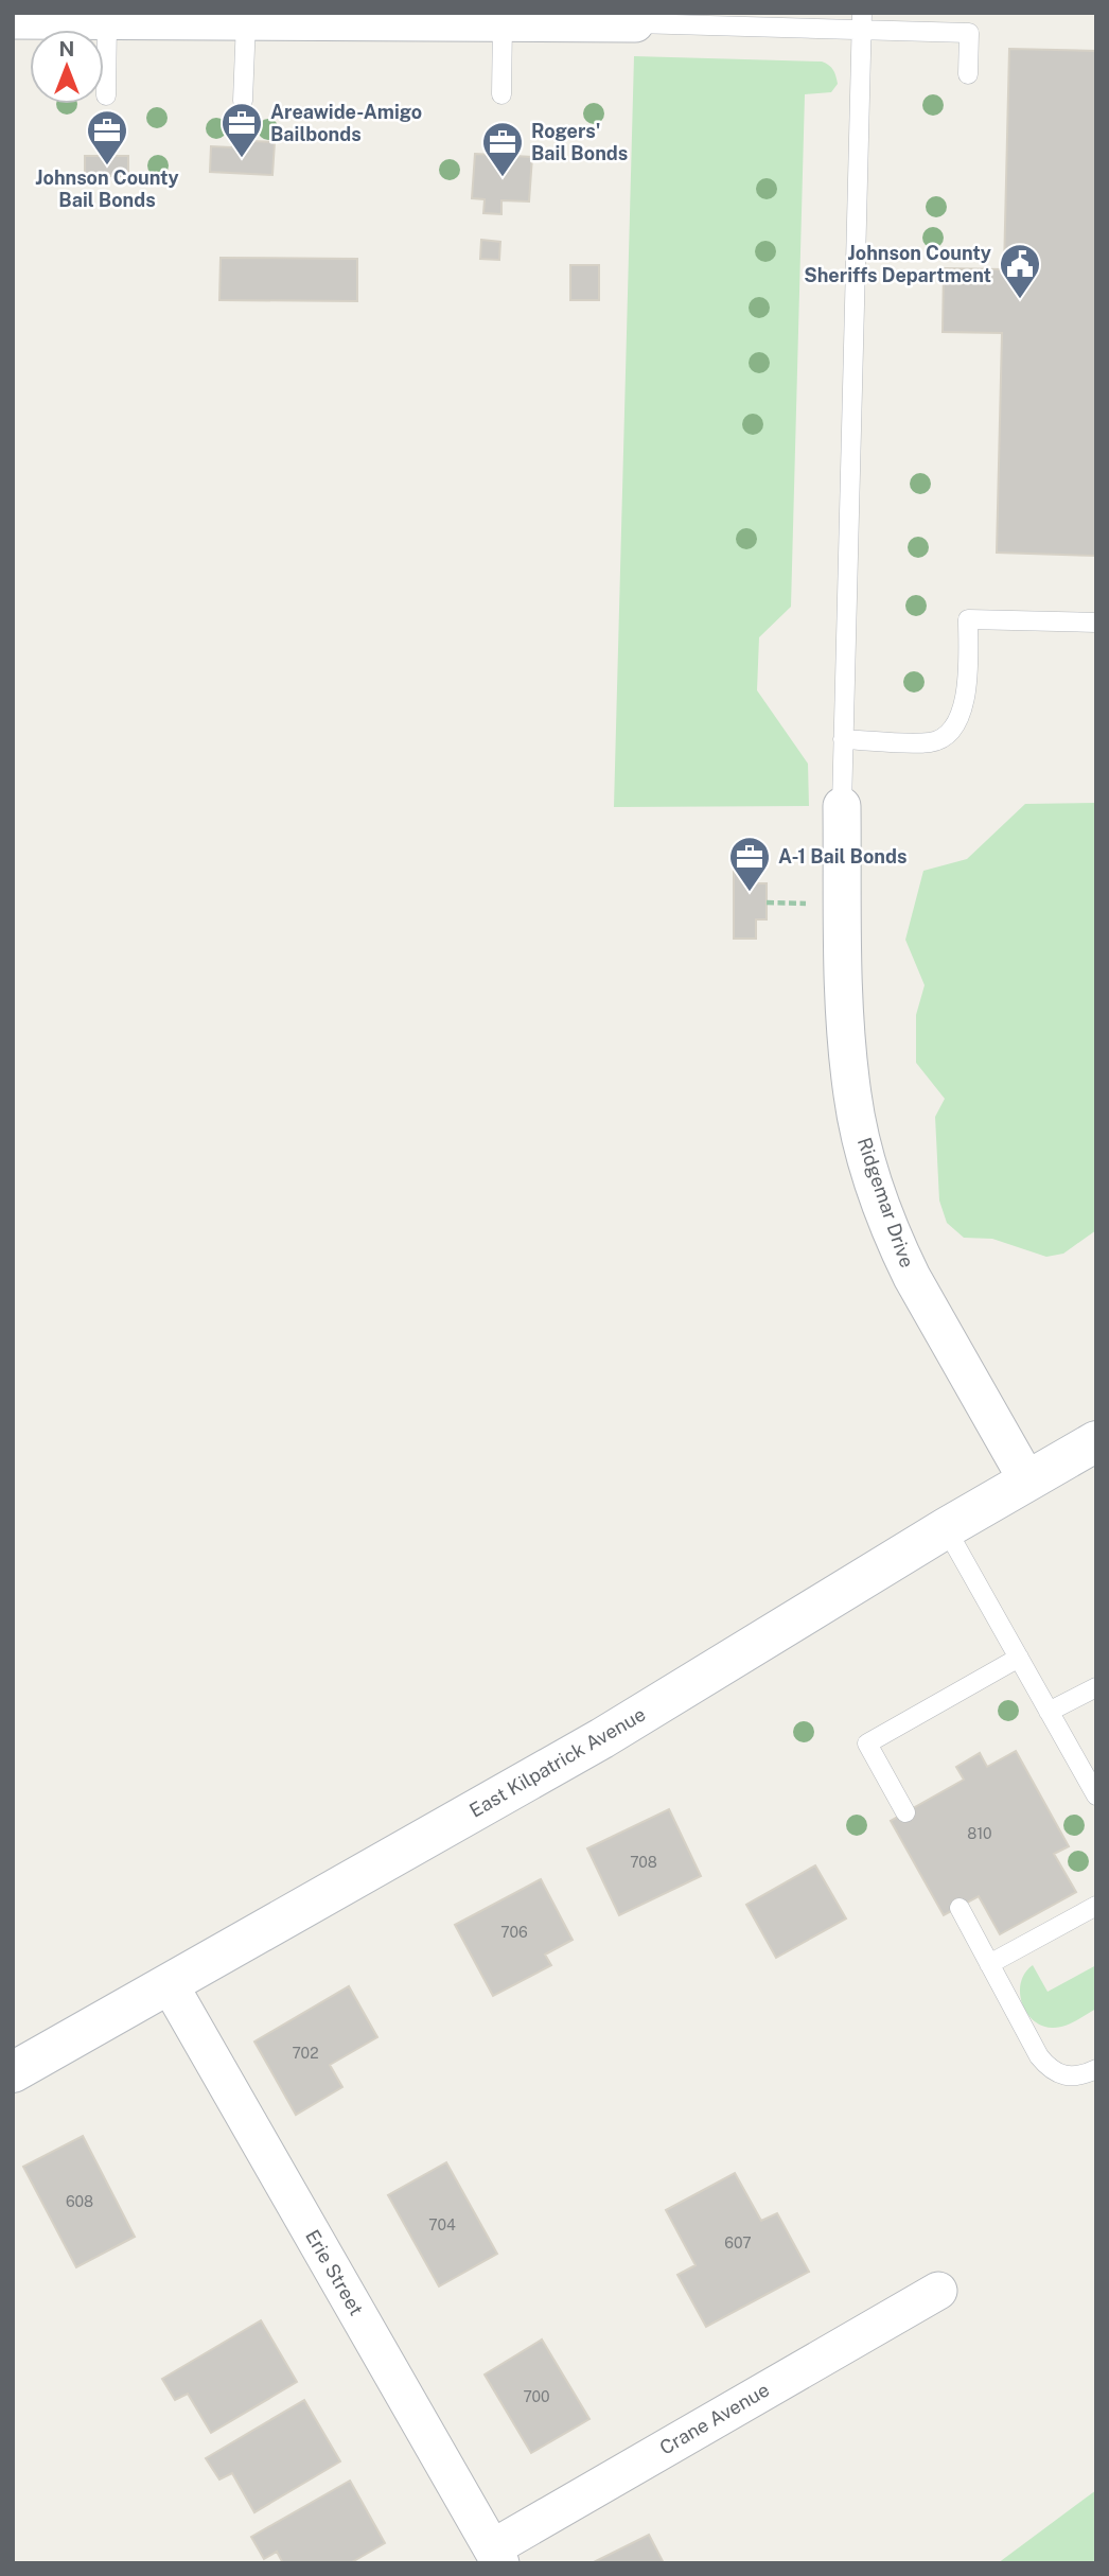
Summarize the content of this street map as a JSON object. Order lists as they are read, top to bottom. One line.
{"streets":{"street":["Ridgemar Drive","East Kilpatrick Avenue","Erie Street","Crane Avenue"]},"crossings":[["Ridgemar Drive","East Kilpatrick Avenue"],["East Kilpatrick Avenue","Erie Street"],["Erie Street","Crane Avenue"]],"places":{"office":["Areawide-Amigo Bailbonds","Johnson County Bail Bonds","Rogers' Bail Bonds","A-1 Bail Bonds"],"public building":["Johnson County Sheriffs Department"]},"house_numbers":["810","708","706","702","608","704","607","700"],"north":"top"}
